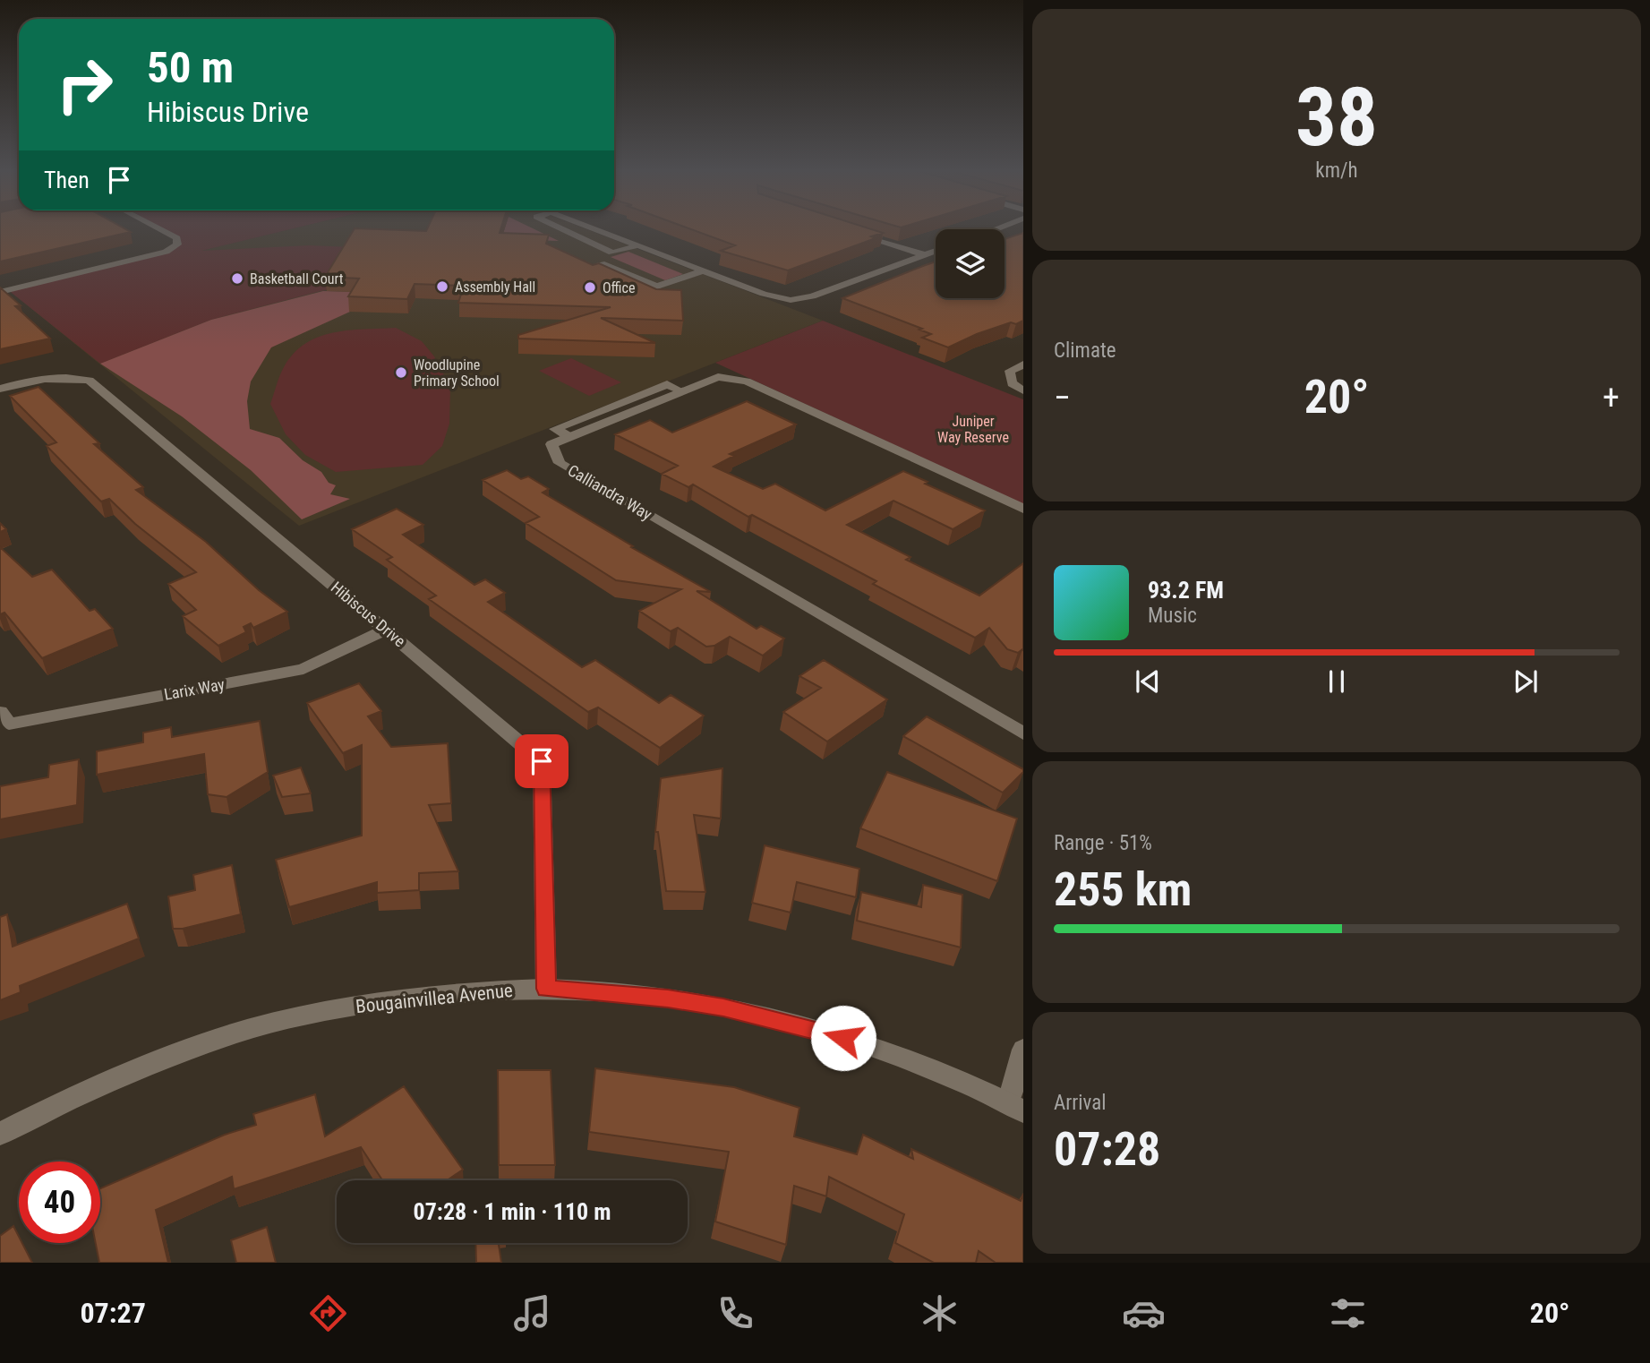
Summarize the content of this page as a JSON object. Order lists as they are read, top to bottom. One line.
{"streets":{"street":["Calliandra Way","Hibiscus Drive","Larix Way","Bougainvillea Avenue"]},"crossings":[["Hibiscus Drive","Larix Way"],["Hibiscus Drive","Bougainvillea Avenue"]],"parks":["Juniper Way Reserve"],"places":["Basketball Court","Assembly Hall","Office","Woodlupine Primary School"],"page":{"tile":[["38","km/h"],"Climate",["Range · 51%","255 km"],["Arrival","07:28"]],"turn":["50 m","Hibiscus Drive"],"then":"Then","heat":["−","20°","+"],"song":["93.2 FM","Music"],"limit":"40","trip":"07:28 · 1 min · 110 m","tabs":["07:27","20°"]}}
